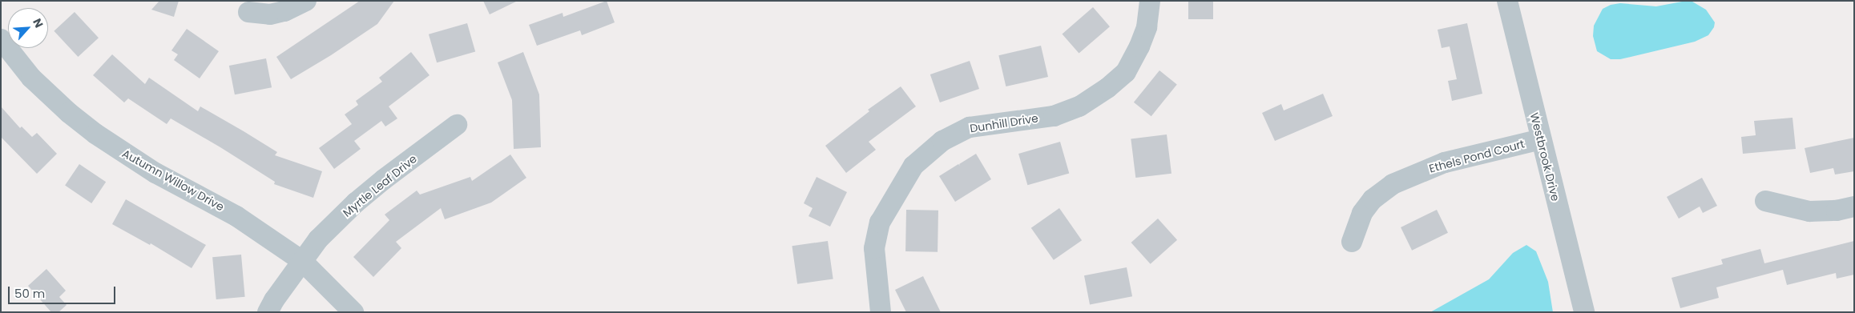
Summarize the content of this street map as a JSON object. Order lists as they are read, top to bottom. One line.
{"streets":{"street":["Dunhill Drive","Ethels Pond Court","Westbrook Drive","Autumn Willow Drive","Myrtle Leaf Drive"]},"crossings":[["Ethels Pond Court","Westbrook Drive"],["Autumn Willow Drive","Myrtle Leaf Drive"]],"scale_bar":"50 m","north":"top right"}
